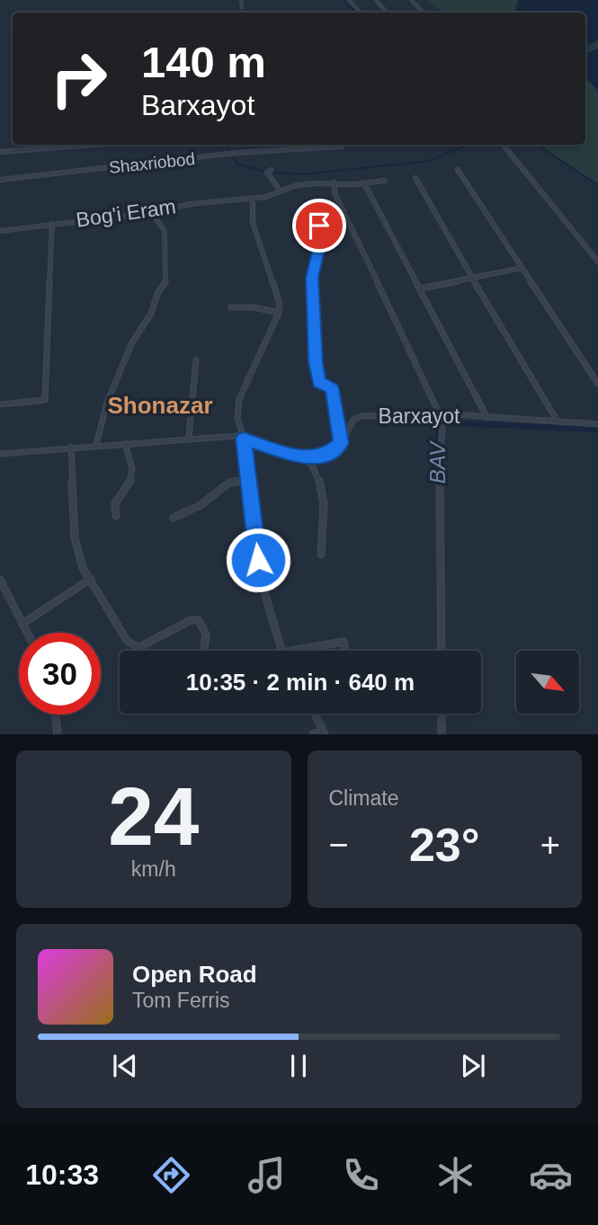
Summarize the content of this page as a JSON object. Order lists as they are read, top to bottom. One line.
{"streets":{"street":["Shaxriobod","Bog'i Eram","Barxayot"]},"districts":["Shonazar"],"water":["BAV"],"north":"bottom right","page":{"turn":["140 m","Barxayot"],"limit":"30","trip":"10:35 · 2 min · 640 m","tile":[["24","km/h"],"Climate"],"heat":["−","23°","+"],"song":["Open Road","Tom Ferris"],"tabs":"10:33"}}
